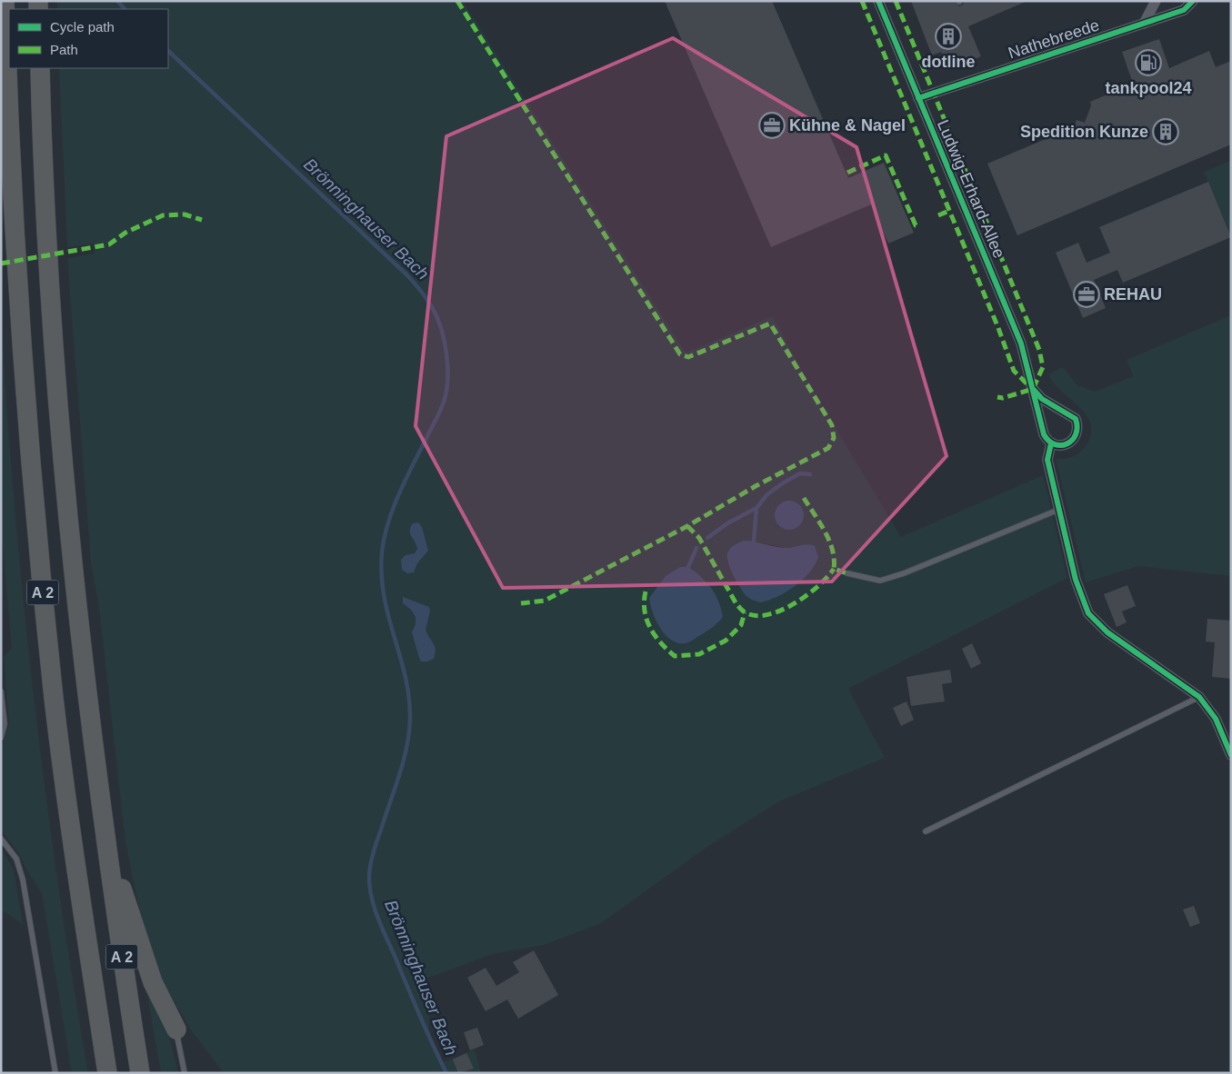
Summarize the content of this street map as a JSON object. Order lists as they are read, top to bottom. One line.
{"streets":{"highway":["A 2"],"street":["Nathebreede","Ludwig-Erhard-Allee"]},"crossings":[["Nathebreede","Ludwig-Erhard-Allee"]],"water":["Brönninghauser Bach"],"places":{"building":["dotline","Spedition Kunze"],"fuel station":["tankpool24"],"office":["Kühne & Nagel","REHAU"]},"legend":["Cycle path","Path"]}
